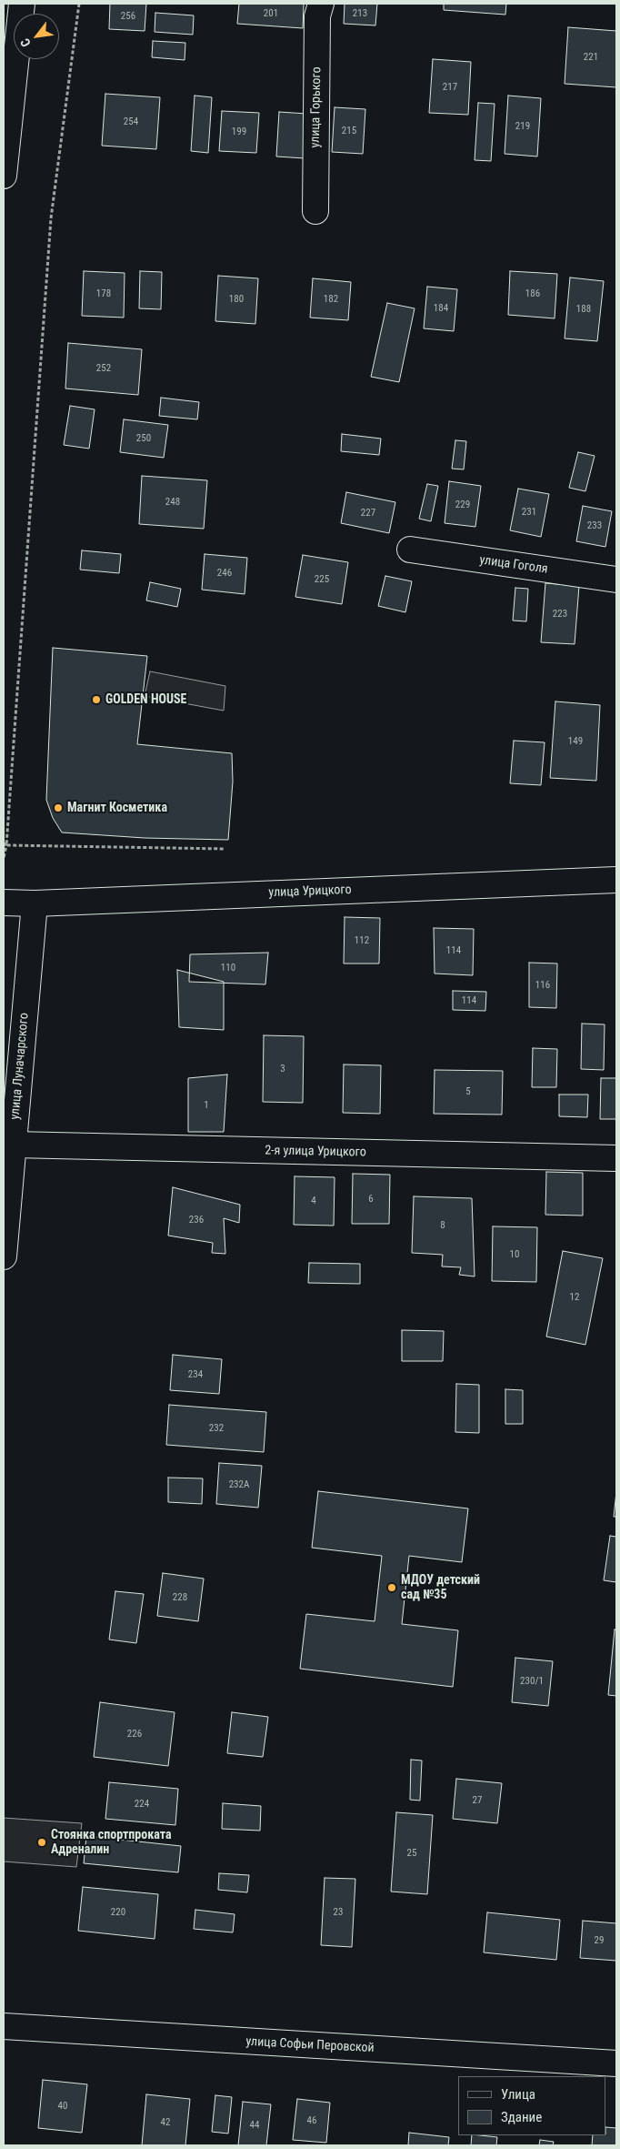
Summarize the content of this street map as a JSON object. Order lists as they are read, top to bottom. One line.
{"streets":{"street":["улица Горького","улица Гоголя","улица Урицкого","улица Луначарского","2-я улица Урицкого","улица Софьи Перовской"]},"crossings":[["улица Урицкого","улица Луначарского"],["улица Луначарского","2-я улица Урицкого"]],"places":["GOLDEN HOUSE","Магнит Косметика","МДОУ детский сад №35","Стоянка спортпроката Адреналин"],"house_numbers":["201","213","256","221","217","254","219","215","199","178","186","180","182","184","188","252","250","248","229","231","227","233","246","225","223","149","112","114","110","116","114","3","5","1","6","4","236","8","10","12","234","232","232А","228","230/1","226","27","224","25","220","23","29","40","46","42","44"],"legend":["Улица","Здание"],"north":"bottom left"}
